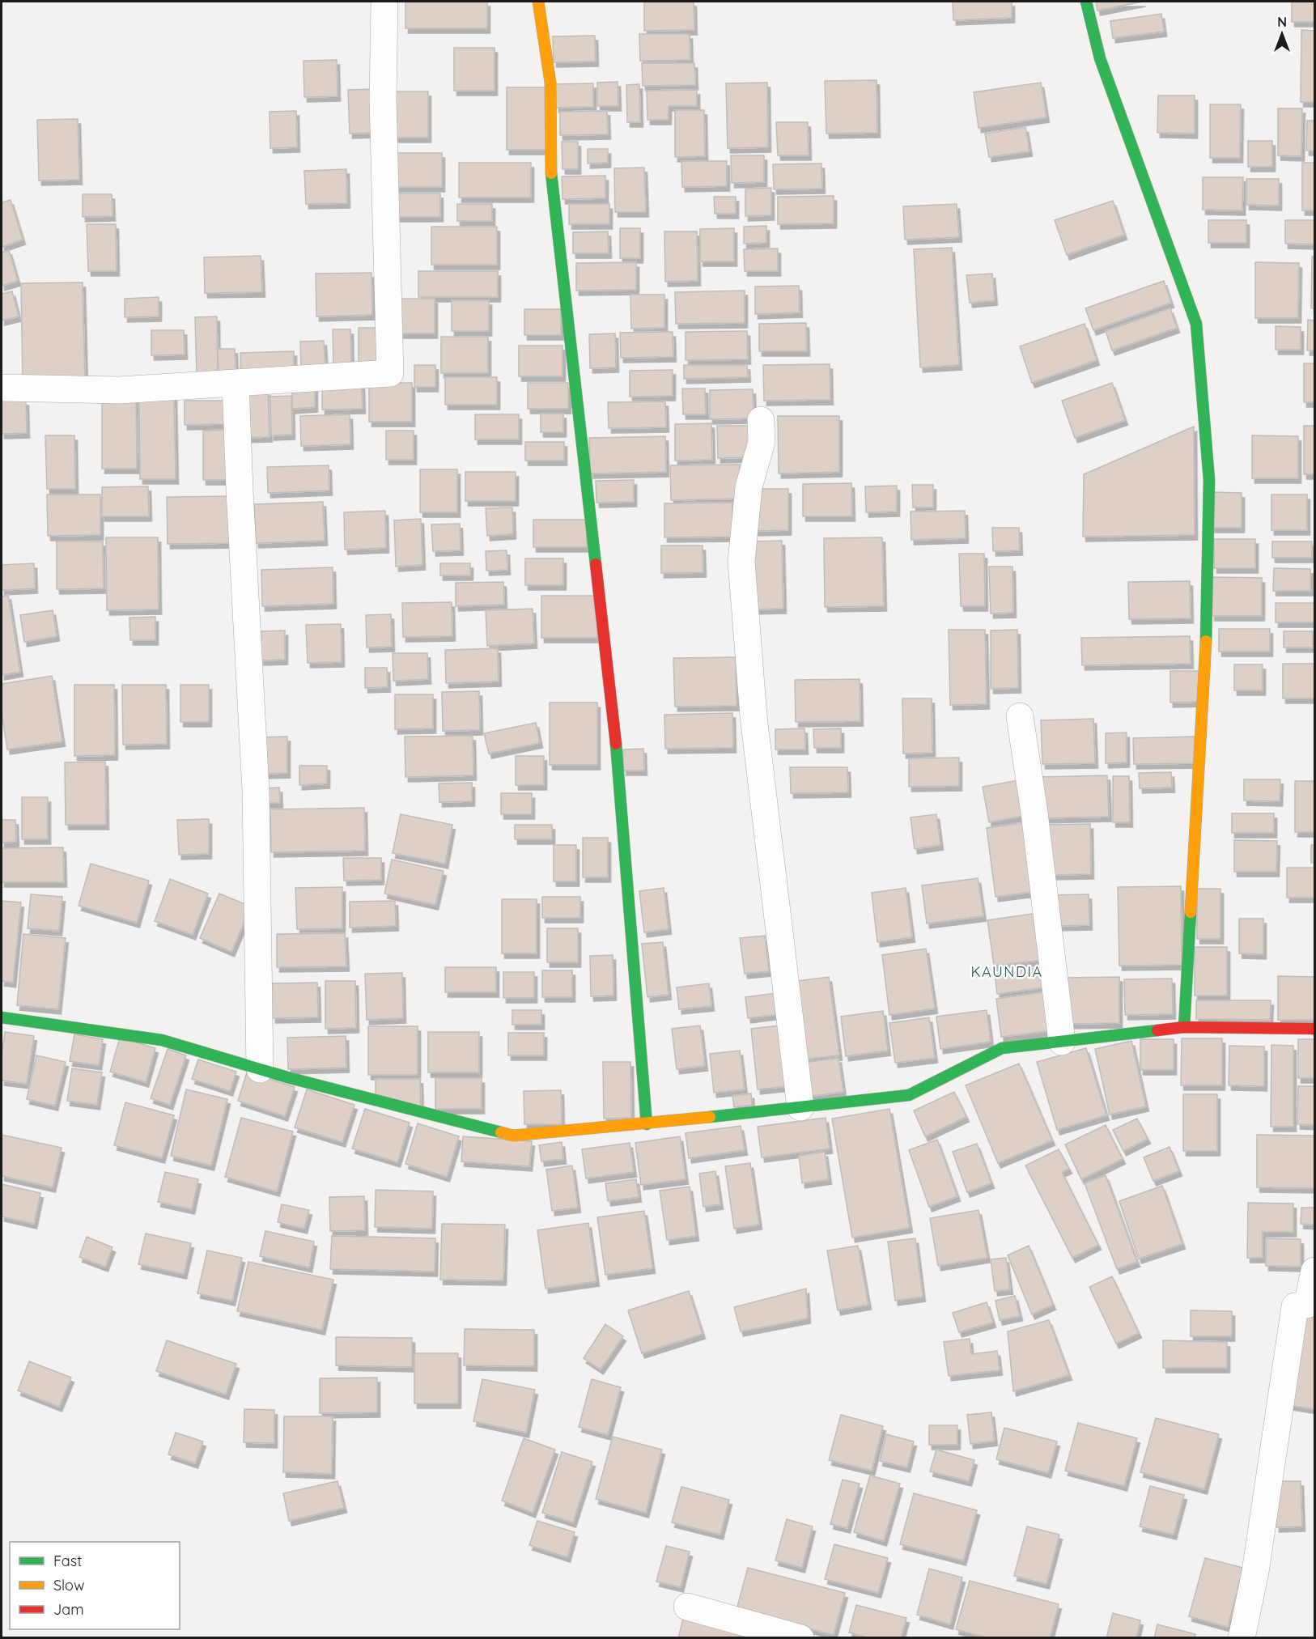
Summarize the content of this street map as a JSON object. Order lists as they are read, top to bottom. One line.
{"districts":["KAUNDIA"],"legend":["Fast","Slow","Jam"],"north":"top"}
